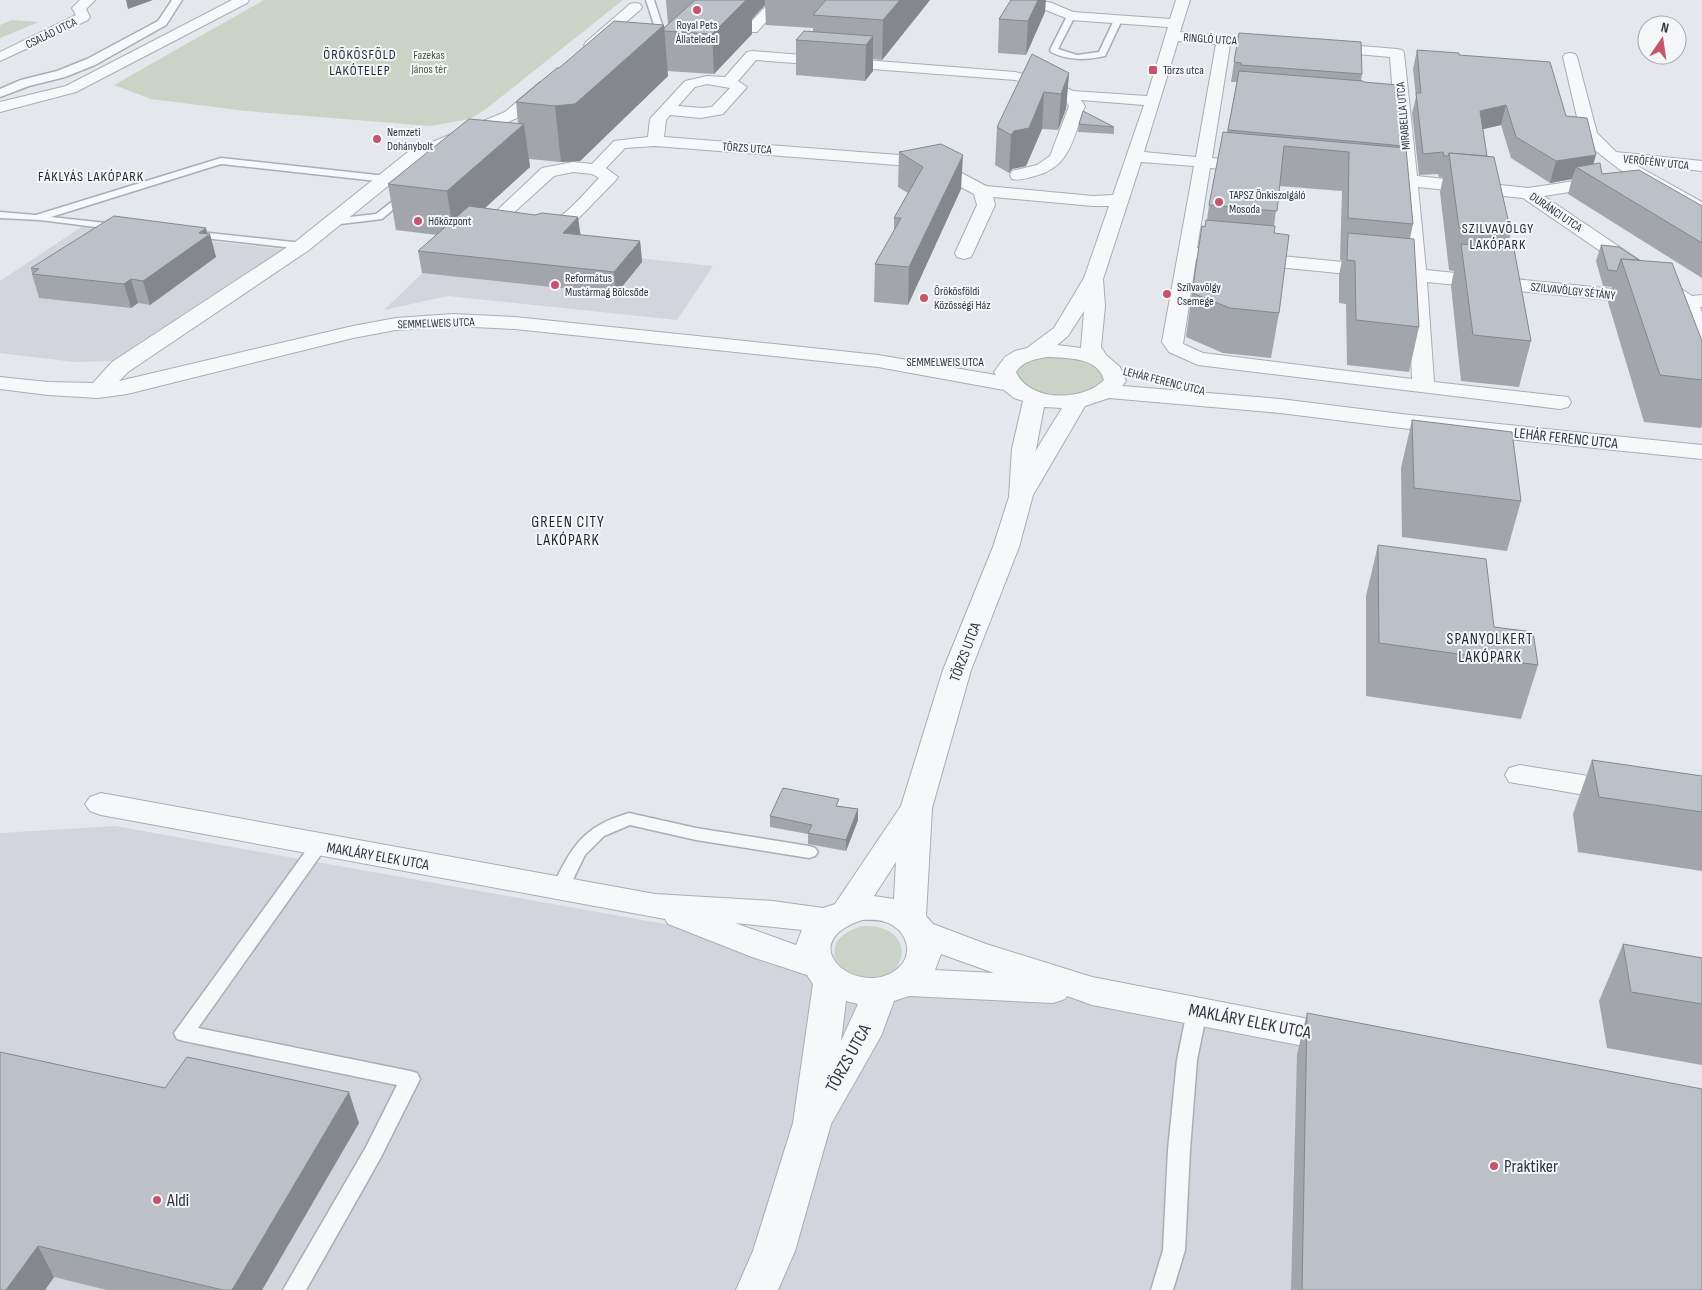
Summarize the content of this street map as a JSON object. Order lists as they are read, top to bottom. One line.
{"streets":{"street":["CSALÁD UTCA","RINGLÓ UTCA","MIRABELLA UTCA","TÖRZS UTCA","VERŐFÉNY UTCA","DURÁNCI UTCA","SZILVAVÖLGY SÉTÁNY","SEMMELWEIS UTCA","LEHÁR FERENC UTCA","MAKLÁRY ELEK UTCA"]},"crossings":[["MIRABELLA UTCA","DURÁNCI UTCA"],["MIRABELLA UTCA","SZILVAVÖLGY SÉTÁNY"],["TÖRZS UTCA","SEMMELWEIS UTCA"],["TÖRZS UTCA","MAKLÁRY ELEK UTCA"],["DURÁNCI UTCA","SZILVAVÖLGY SÉTÁNY"],["SEMMELWEIS UTCA","LEHÁR FERENC UTCA"]],"districts":["ÖRÖKÖSFÖLD LAKÓTELEP","FÁKLYÁS LAKÓPARK","SZILVAVÖLGY LAKÓPARK","GREEN CITY LAKÓPARK","SPANYOLKERT LAKÓPARK"],"parks":["Fazekas János tér"],"places":{"other":["Royal Pets Állateledel","Nemzeti Dohánybolt","TAPSZ Önkiszolgáló Mosoda","Hőközpont","Református Mustármag Bölcsőde","Szílvavölgy Csemege","Örökösföldi Közösségi Ház","Praktiker","Aldi"],"transit":["Törzs utca"]},"north":"top"}
